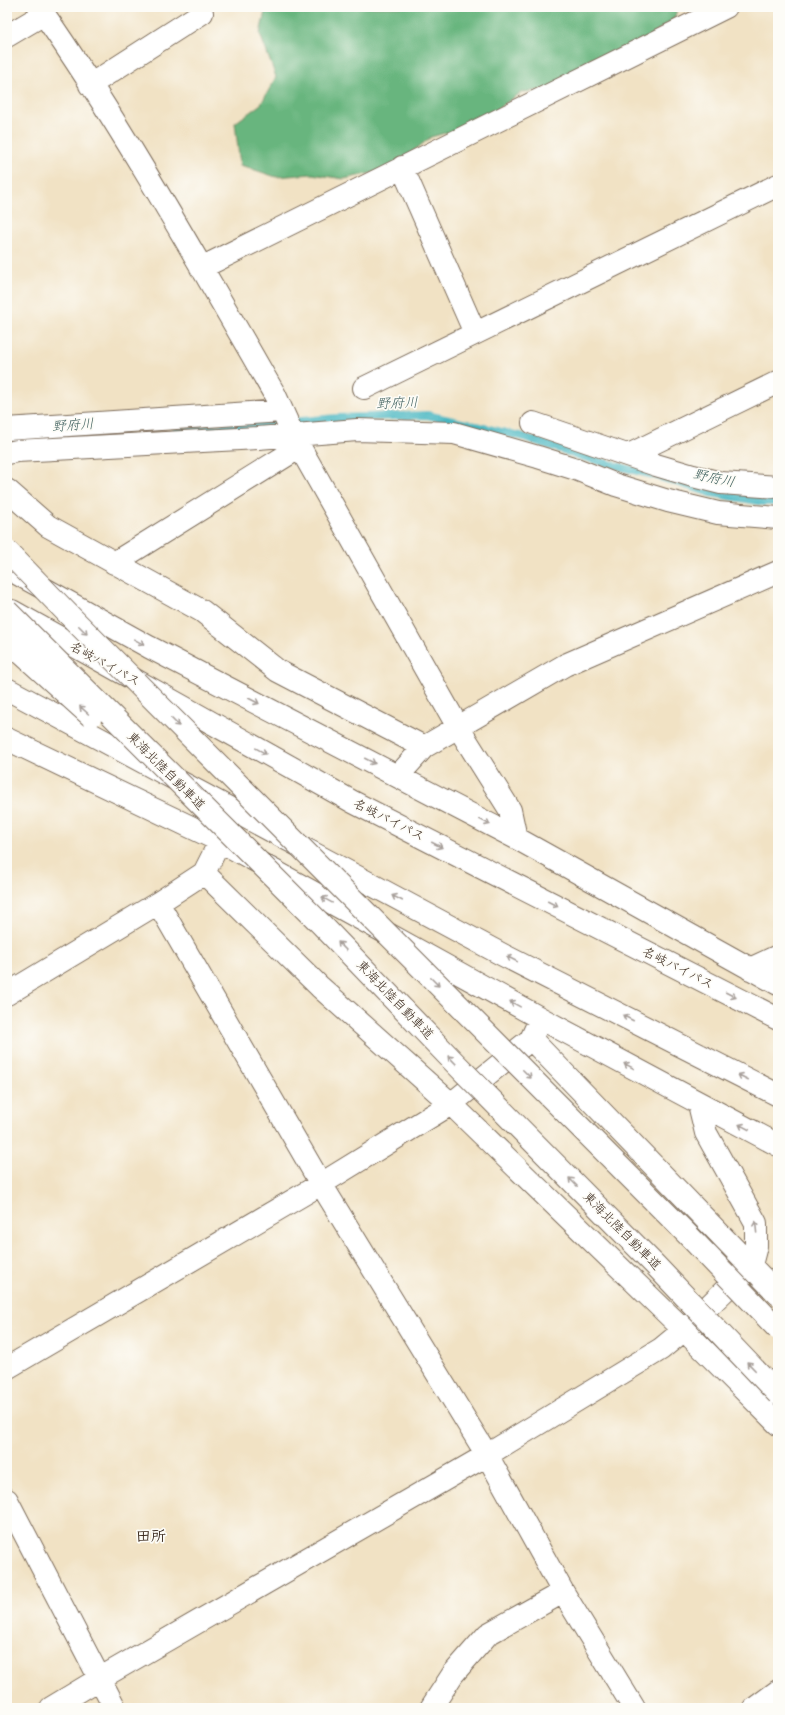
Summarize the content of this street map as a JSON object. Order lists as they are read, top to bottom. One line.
{"streets":{"main road":["名岐バイパス","東海北陸自動車道"]},"crossings":[["名岐バイパス","東海北陸自動車道"]],"districts":["田所"],"water":["野府川"]}
